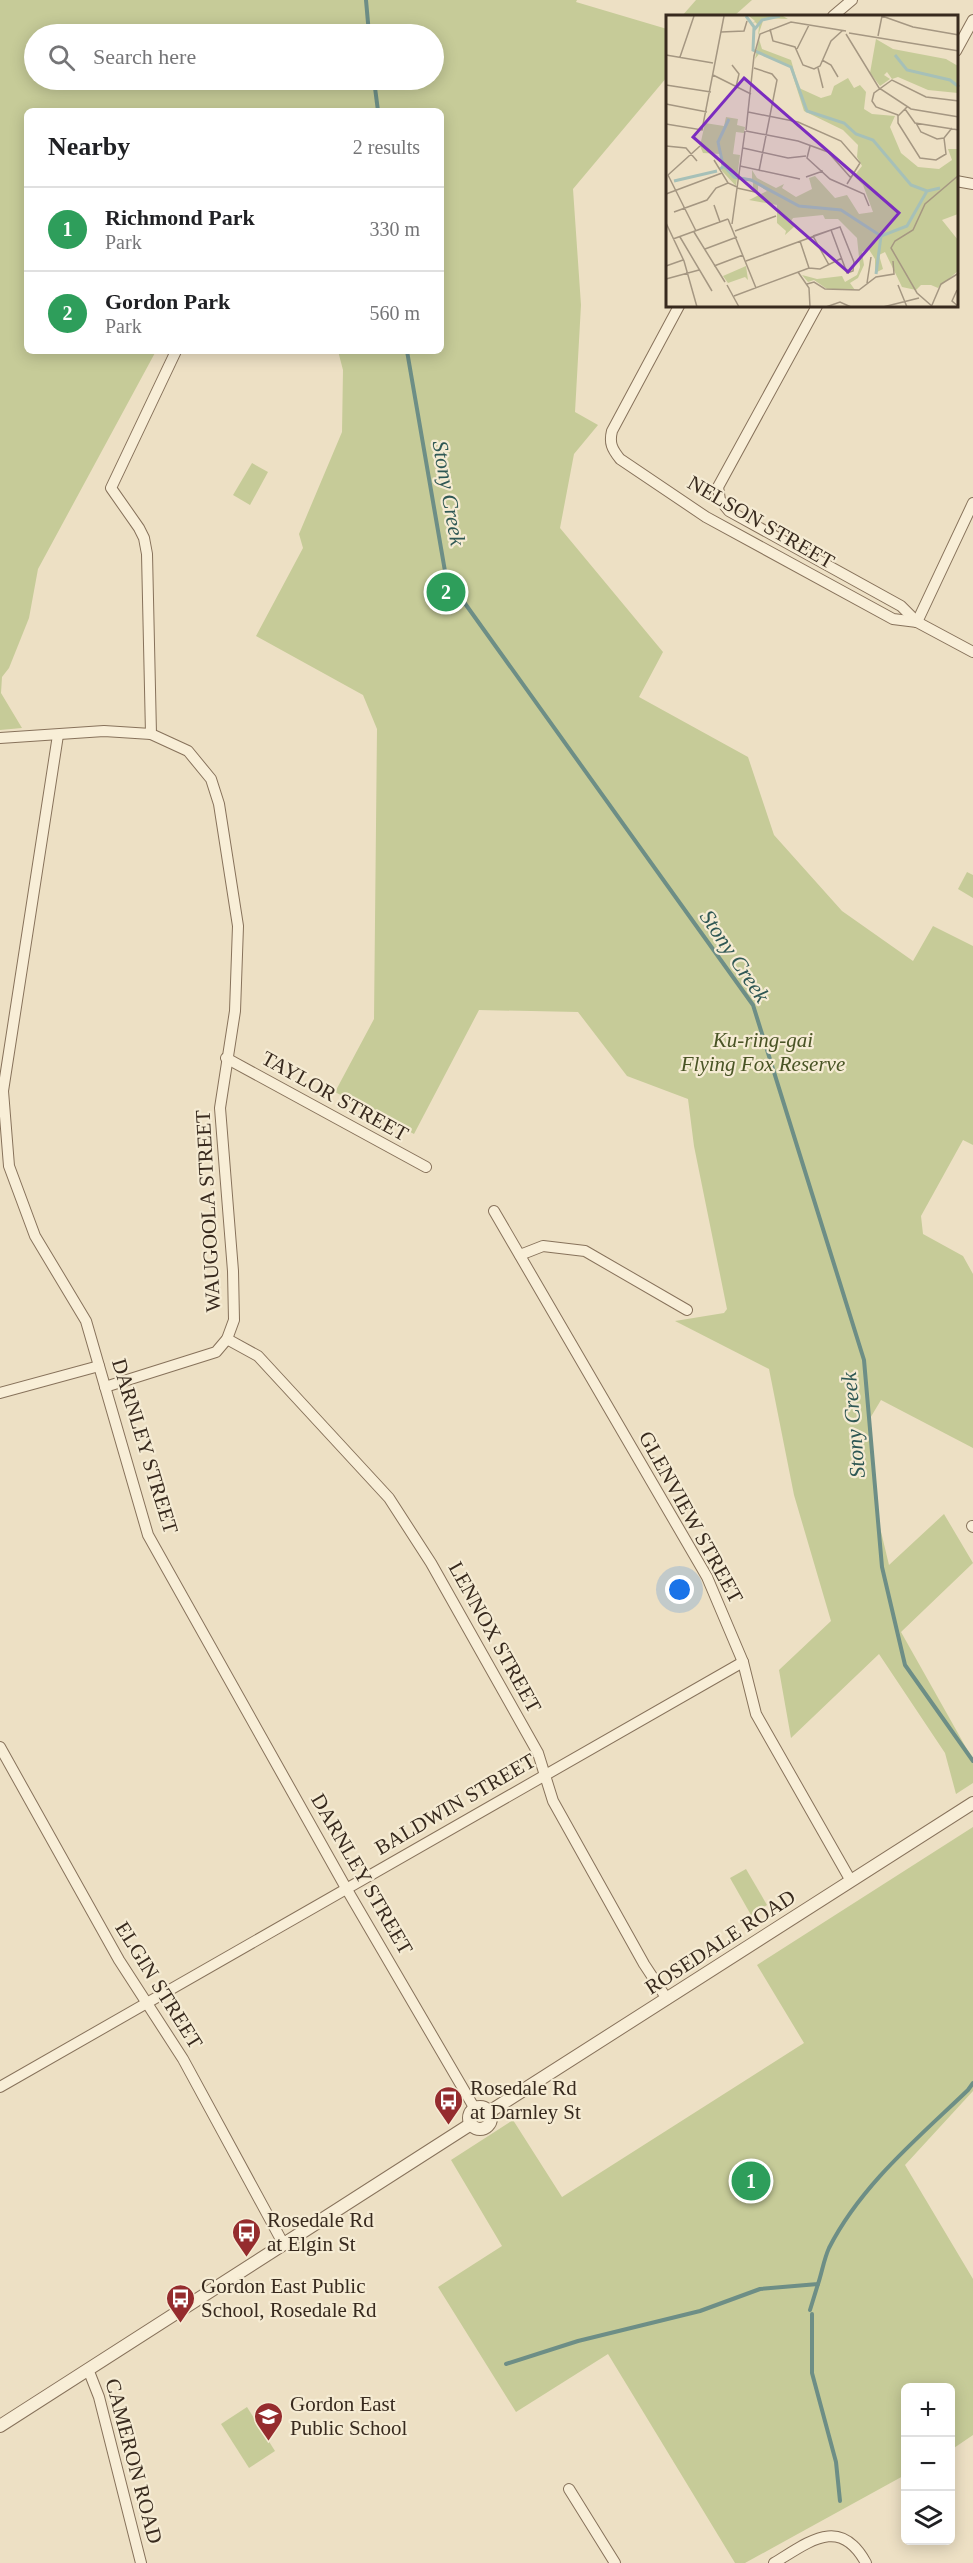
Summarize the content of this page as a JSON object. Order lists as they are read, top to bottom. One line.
{"streets":{"street":["NELSON STREET","TAYLOR STREET","WAUGOOLA STREET","DARNLEY STREET","GLENVIEW STREET","LENNOX STREET","BALDWIN STREET","ROSEDALE ROAD","ELGIN STREET","CAMERON ROAD"]},"crossings":[["TAYLOR STREET","WAUGOOLA STREET"],["WAUGOOLA STREET","DARNLEY STREET"],["WAUGOOLA STREET","LENNOX STREET"],["DARNLEY STREET","BALDWIN STREET"],["DARNLEY STREET","ROSEDALE ROAD"],["GLENVIEW STREET","BALDWIN STREET"],["GLENVIEW STREET","ROSEDALE ROAD"],["LENNOX STREET","BALDWIN STREET"],["LENNOX STREET","ROSEDALE ROAD"],["BALDWIN STREET","ELGIN STREET"]],"water":["Stony Creek"],"parks":["Ku-ring-gai Flying Fox Reserve"],"places":{"bus stop":["Rosedale Rd at Darnley St","Rosedale Rd at Elgin St","Gordon East Public School, Rosedale Rd"],"school or university":["Gordon East Public School"]},"page":{"search":"Search here","heading":["Nearby","2 results"],"list":[{"mark":"1","name":"Richmond Park","note":"Park","value":"330 m"},{"mark":"2","name":"Gordon Park","note":"Park","value":"560 m"}],"pins":["2","1"],"map_buttons":["+","−"]}}
